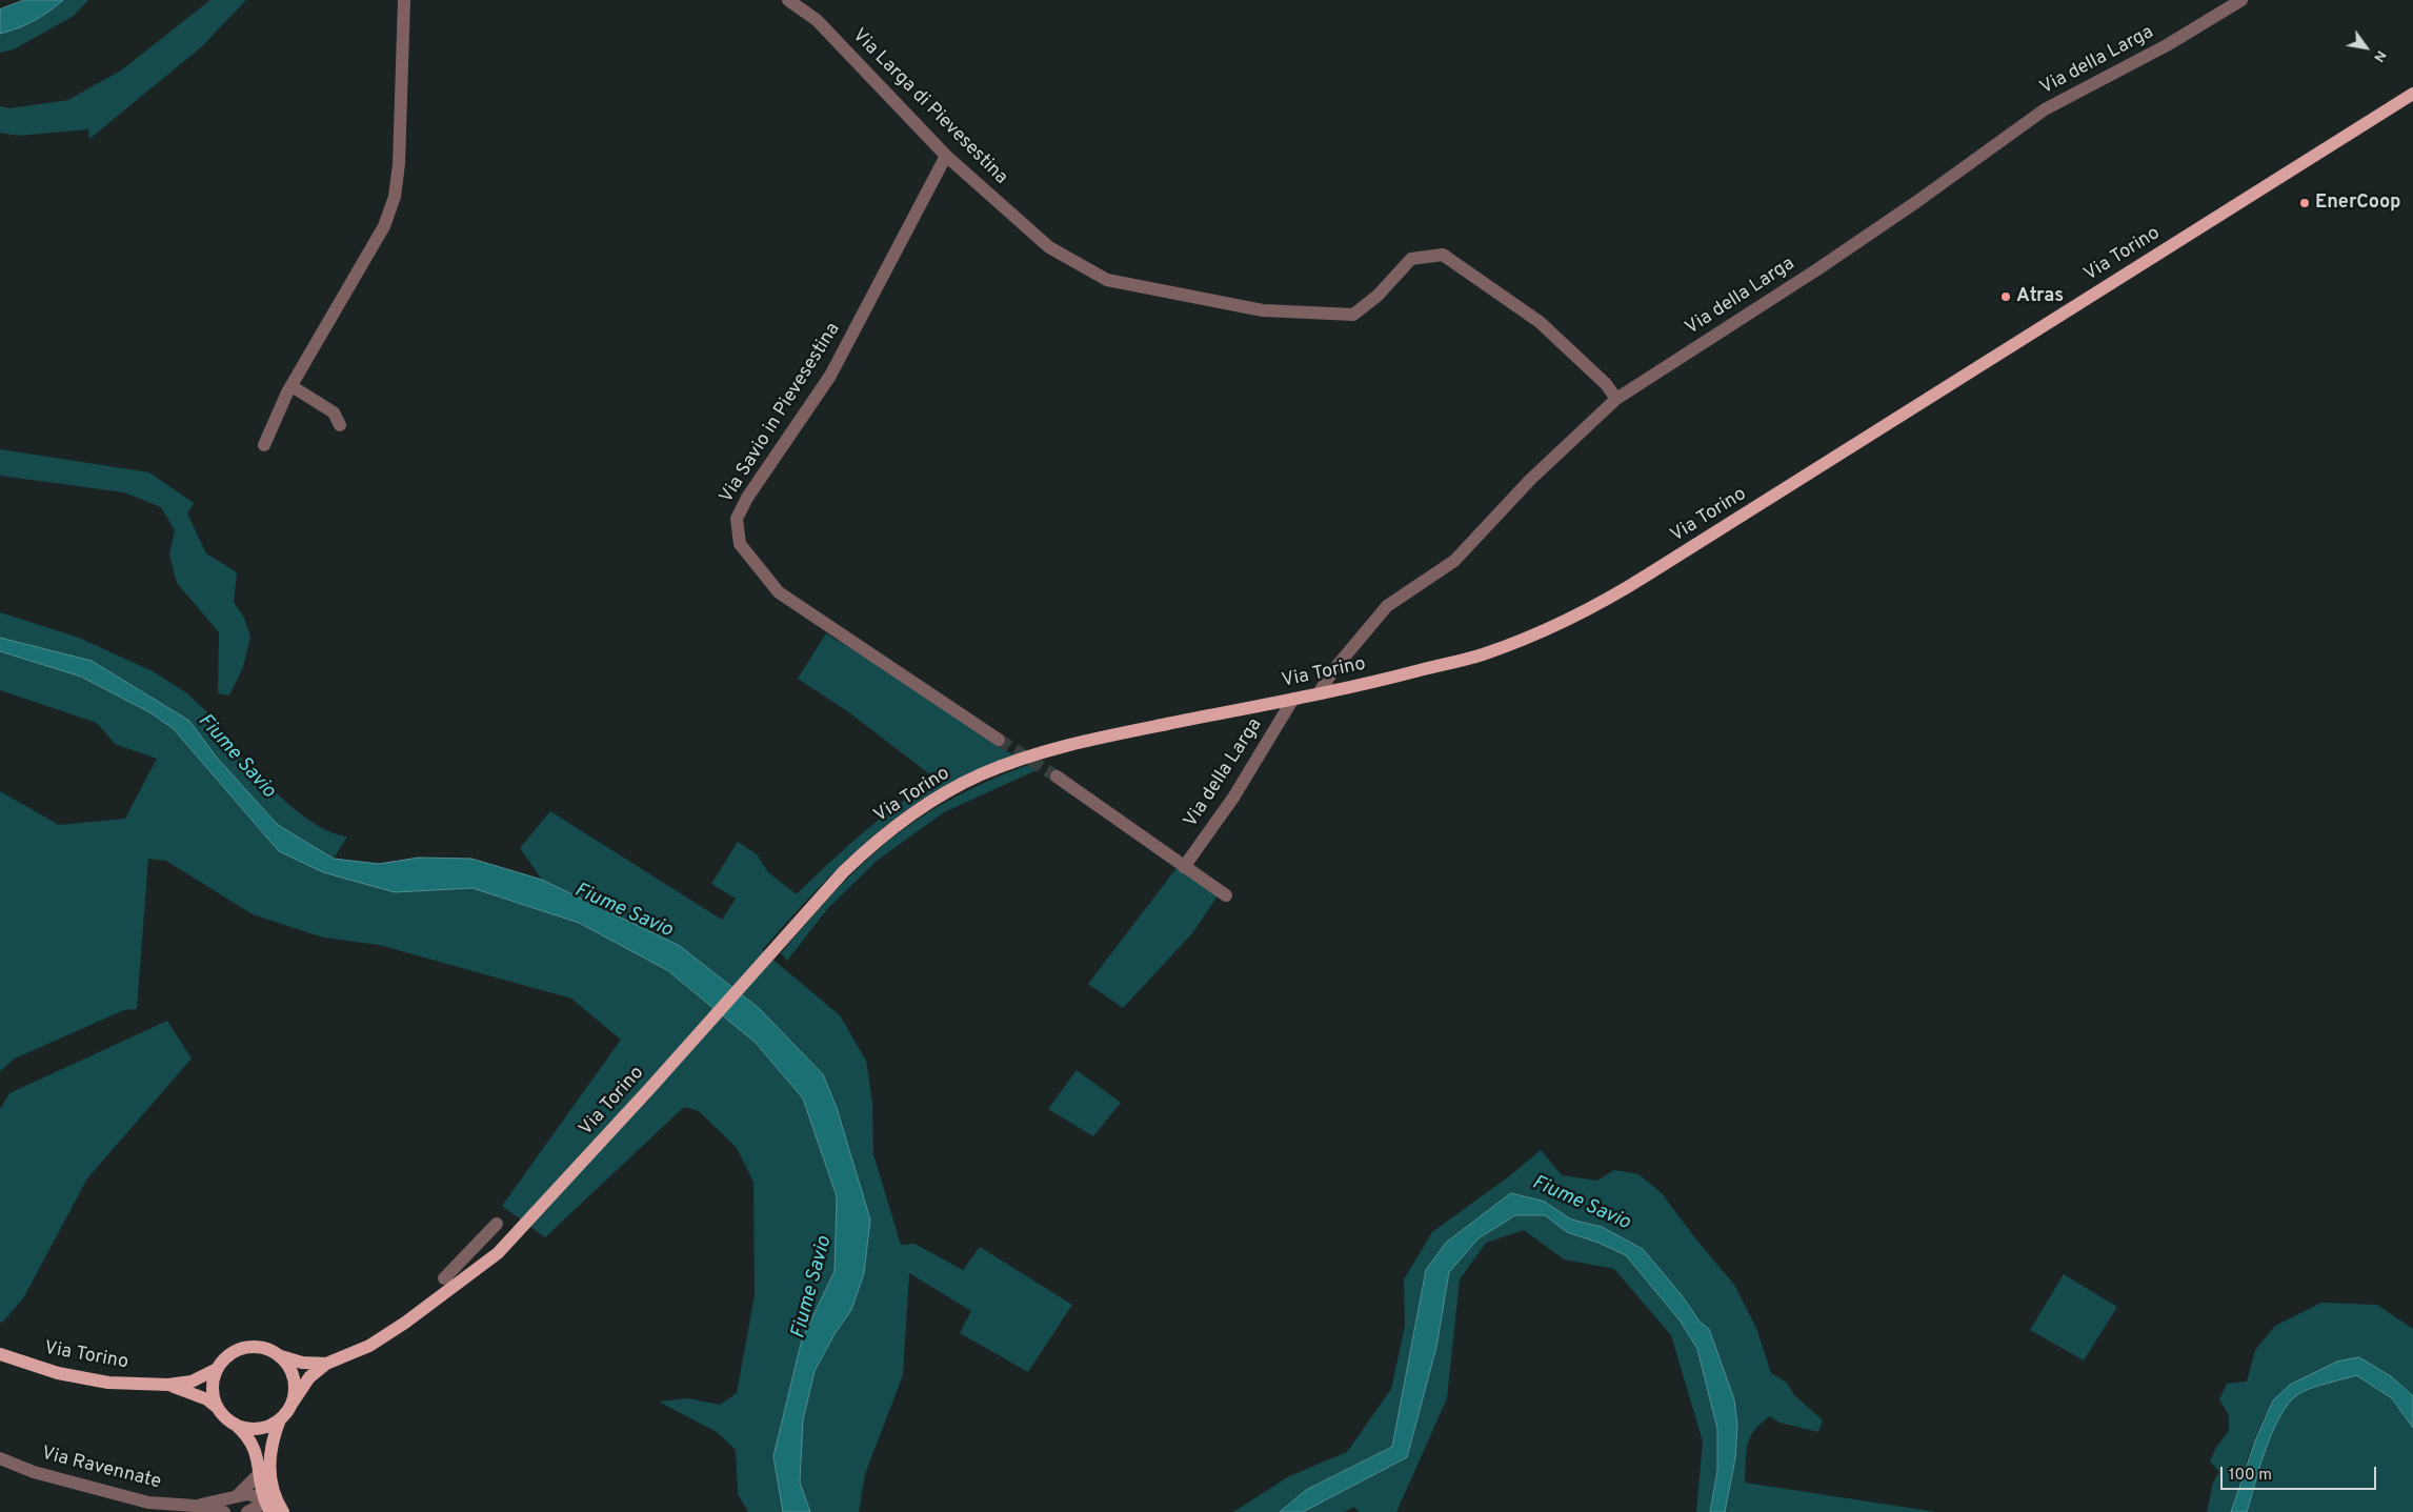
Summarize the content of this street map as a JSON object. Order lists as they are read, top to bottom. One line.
{"streets":{"main road":["Via Torino"],"street":["Via della Larga","Via Larga di Pievesestina","Via Savio in Pievesestina","Via Ravennate"]},"crossings":[["Via della Larga","Via Larga di Pievesestina"],["Via della Larga","Via Torino"],["Via Larga di Pievesestina","Via Savio in Pievesestina"]],"water":["Fiume Savio"],"places":["EnerCoop","Atras"],"scale_bar":"100 m","north":"bottom right"}
